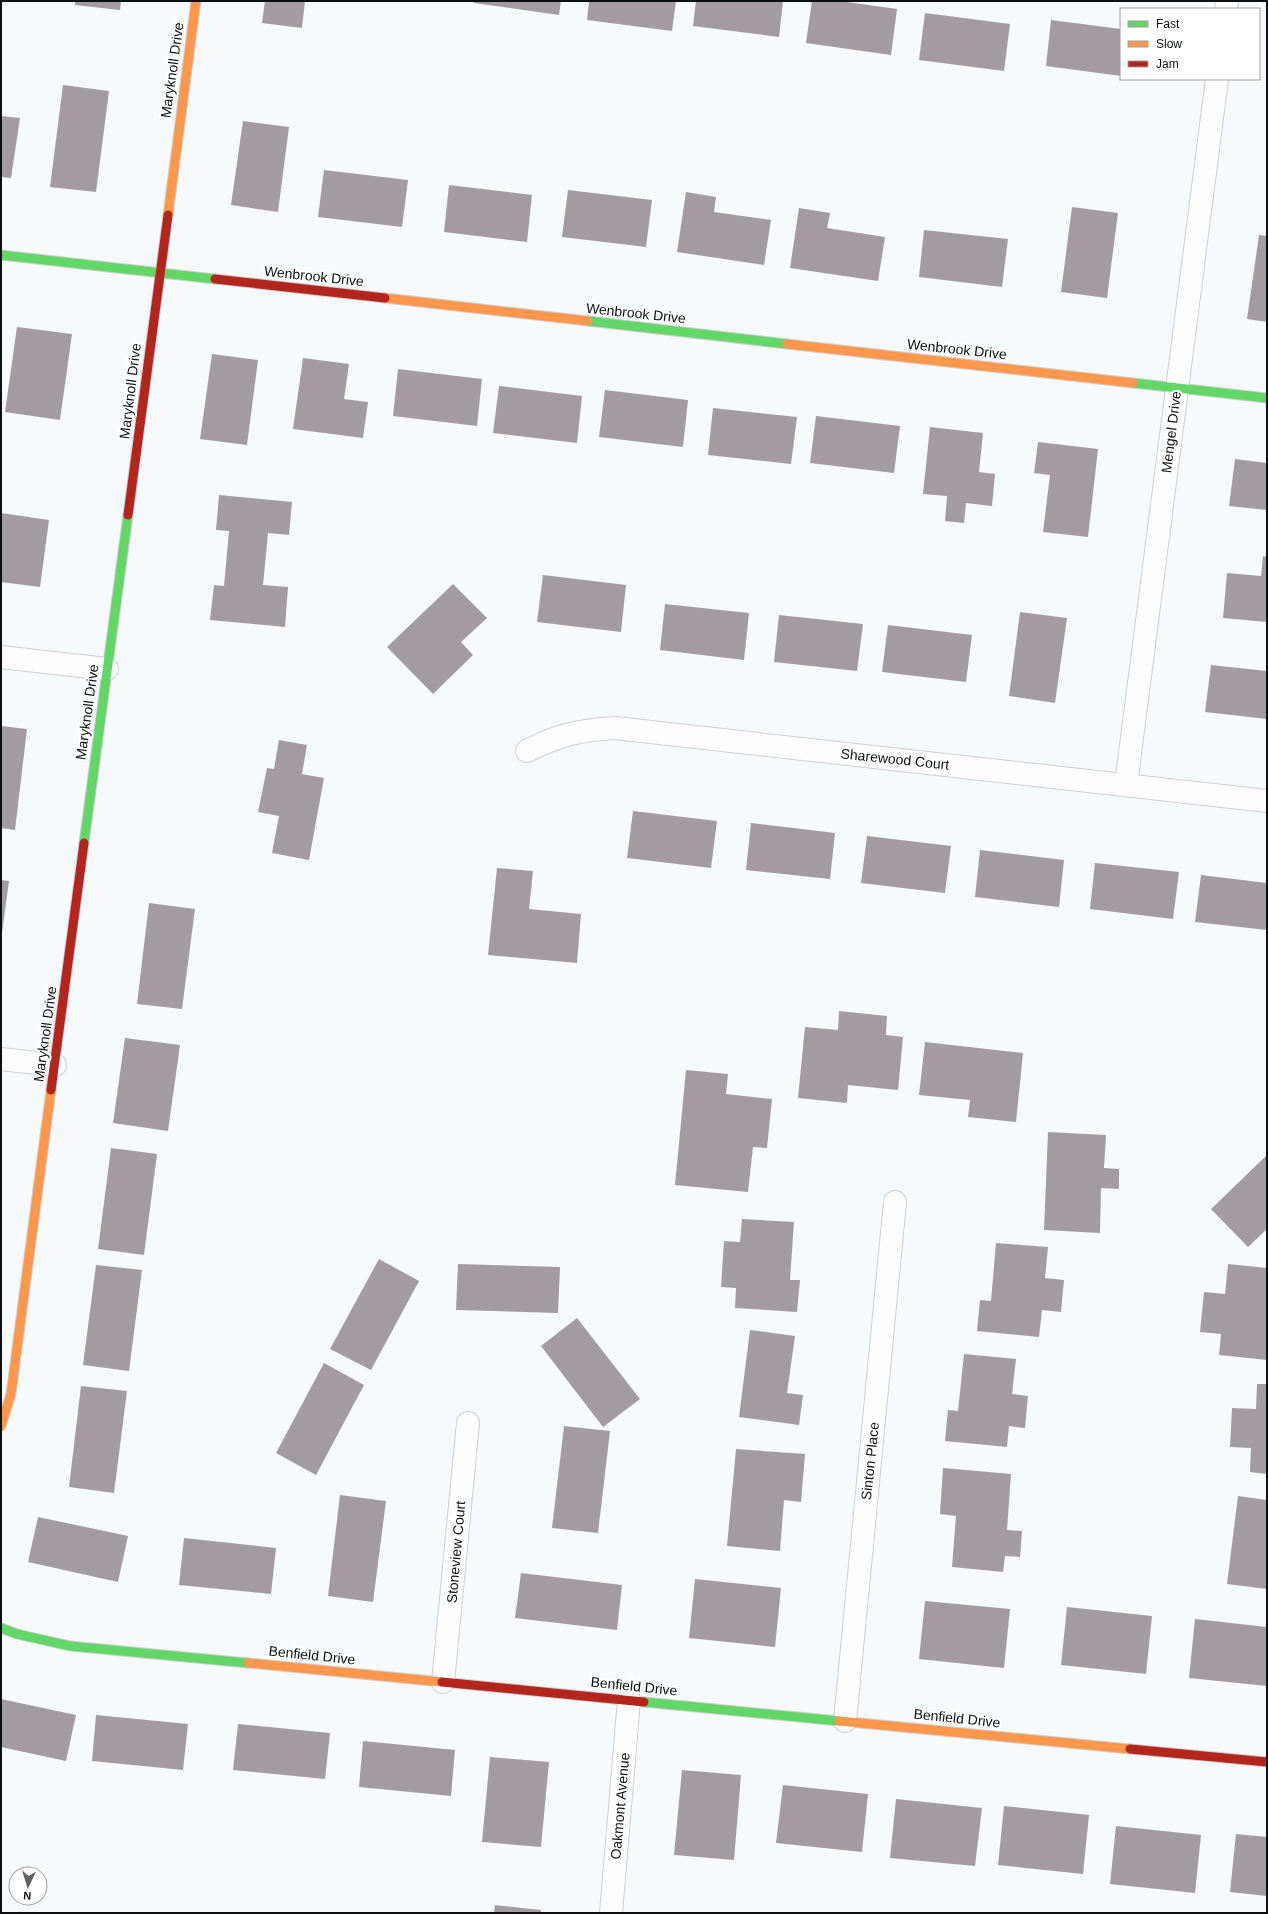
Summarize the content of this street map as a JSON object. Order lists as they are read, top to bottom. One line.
{"streets":{"street":["Maryknoll Drive","Wenbrook Drive","Mengel Drive","Sharewood Court","Sinton Place","Stoneview Court","Benfield Drive","Oakmont Avenue"]},"crossings":[["Maryknoll Drive","Wenbrook Drive"],["Wenbrook Drive","Mengel Drive"],["Mengel Drive","Sharewood Court"],["Sinton Place","Benfield Drive"],["Stoneview Court","Benfield Drive"],["Benfield Drive","Oakmont Avenue"]],"legend":["Fast","Slow","Jam"],"north":"bottom"}
